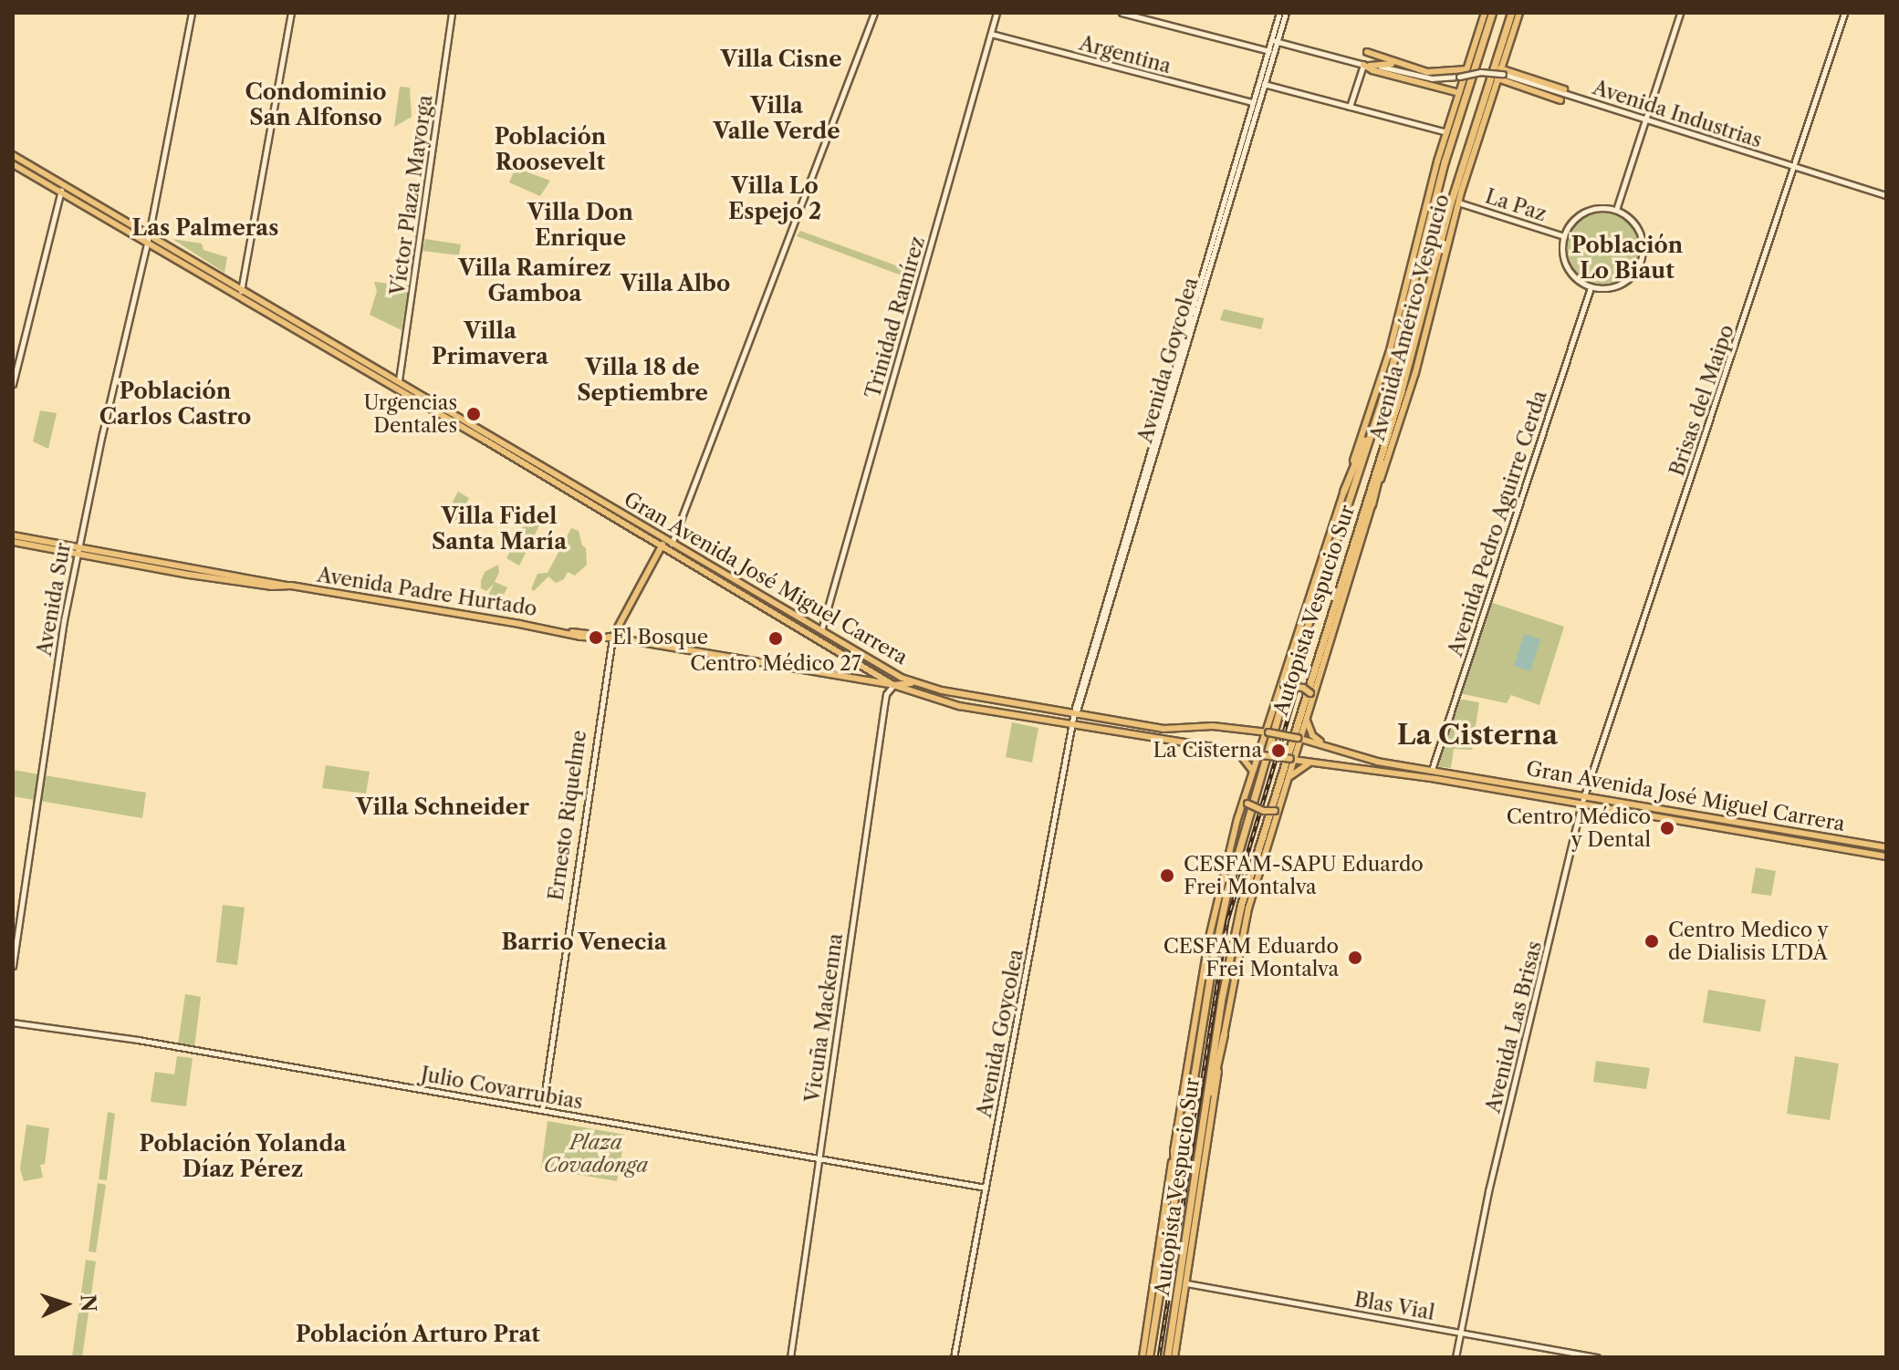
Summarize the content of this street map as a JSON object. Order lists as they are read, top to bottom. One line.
{"streets":{"highway":["Autopista Vespucio Sur"],"main road":["Avenida Américo Vespucio","Gran Avenida José Miguel Carrera","Avenida Padre Hurtado","Ernesto Riquelme"],"street":["Argentina","Avenida Industrias","Víctor Plaza Mayorga","La Paz","Trinidad Ramírez","Avenida Goycolea","Brisas del Maipo","Avenida Pedro Aguirre Cerda","Avenida Sur","Vicuña Mackenna","Avenida Las Brisas","Julio Covarrubias","Blas Vial"]},"crossings":[["Argentina","Trinidad Ramírez"],["Argentina","Avenida Goycolea"],["Avenida Industrias","Brisas del Maipo"],["Víctor Plaza Mayorga","Gran Avenida José Miguel Carrera"],["La Paz","Avenida Américo Vespucio"],["La Paz","Avenida Pedro Aguirre Cerda"],["Trinidad Ramírez","Gran Avenida José Miguel Carrera"],["Avenida Américo Vespucio","Gran Avenida José Miguel Carrera"],["Avenida Américo Vespucio","Blas Vial"],["Avenida Goycolea","Gran Avenida José Miguel Carrera"],["Avenida Goycolea","Julio Covarrubias"],["Brisas del Maipo","Gran Avenida José Miguel Carrera"],["Brisas del Maipo","Avenida Las Brisas"],["Avenida Pedro Aguirre Cerda","Gran Avenida José Miguel Carrera"],["Gran Avenida José Miguel Carrera","Avenida Padre Hurtado"],["Gran Avenida José Miguel Carrera","Avenida Sur"],["Gran Avenida José Miguel Carrera","Ernesto Riquelme"],["Gran Avenida José Miguel Carrera","Vicuña Mackenna"],["Gran Avenida José Miguel Carrera","Avenida Las Brisas"],["Avenida Padre Hurtado","Avenida Sur"],["Avenida Padre Hurtado","Ernesto Riquelme"],["Avenida Padre Hurtado","Vicuña Mackenna"],["Ernesto Riquelme","Julio Covarrubias"],["Vicuña Mackenna","Julio Covarrubias"],["Avenida Las Brisas","Blas Vial"]],"districts":["Villa Cisne","Condominio San Alfonso","Villa Valle Verde","Población Roosevelt","Villa Lo Espejo 2","Villa Don Enrique","Las Palmeras","Población Lo Biaut","Villa Ramírez Gamboa","Villa Albo","Villa Primavera","Villa 18 de Septiembre","Población Carlos Castro","Villa Fidel Santa María","La Cisterna","Villa Schneider","Barrio Venecia","Población Yolanda Díaz Pérez","Población Arturo Prat"],"parks":["Plaza Covadonga"],"places":["Urgencias Dentales","El Bosque","Centro Médico 27","La Cisterna","Centro Médico y Dental","CESFAM-SAPU Eduardo Frei Montalva","Centro Medico y de Dialisis LTDA","CESFAM Eduardo Frei Montalva"],"north":"right"}
